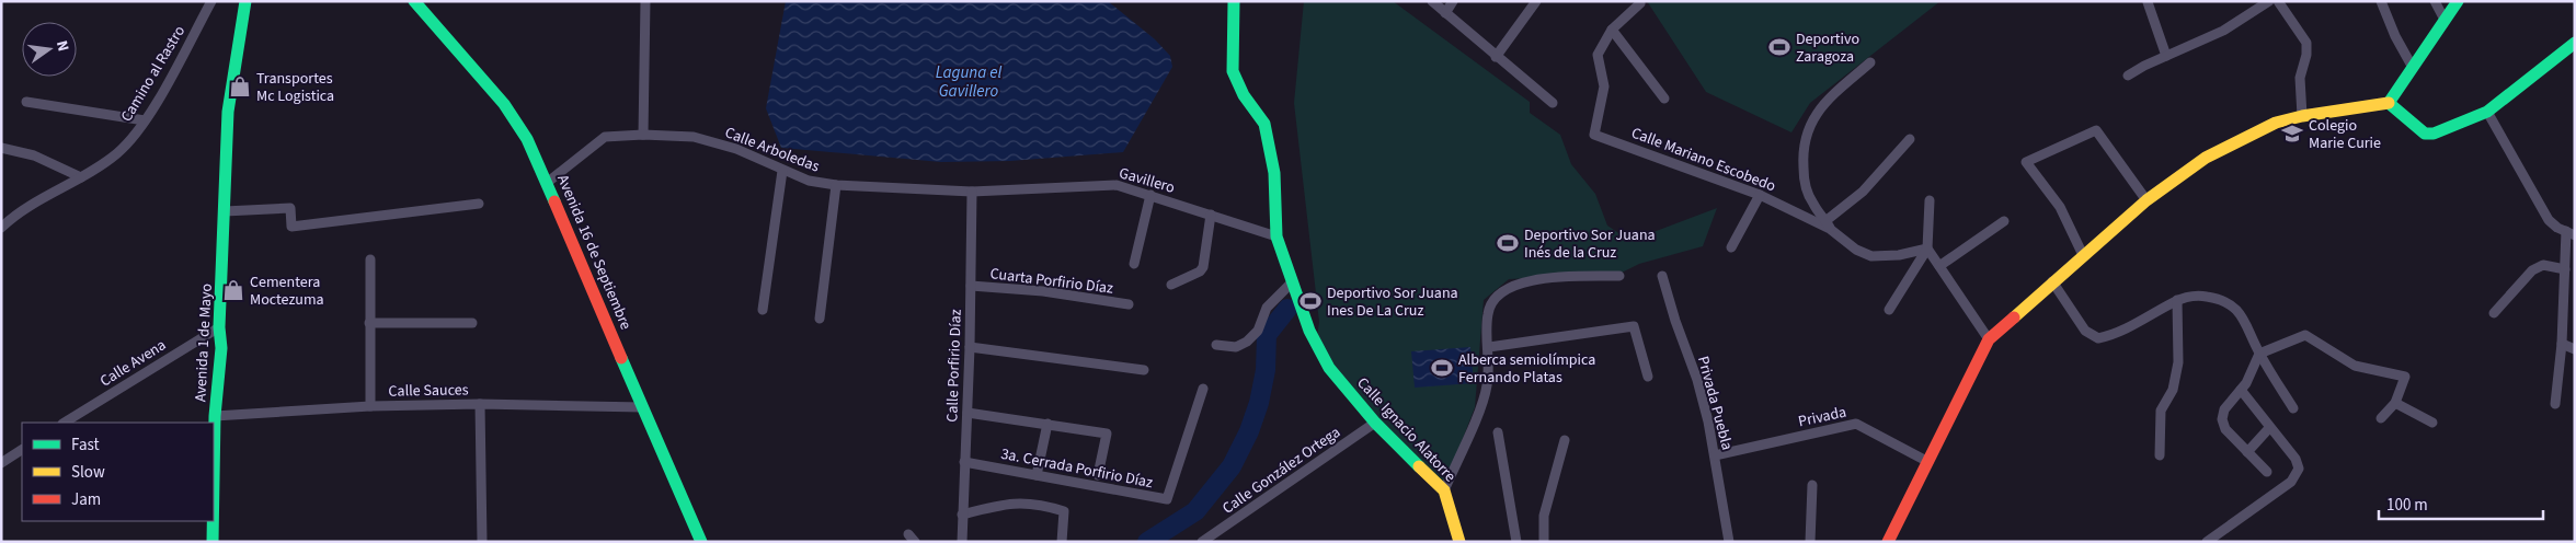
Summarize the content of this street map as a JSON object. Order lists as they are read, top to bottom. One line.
{"streets":{"street":["Camino al Rastro","Calle Arboledas","Calle Mariano Escobedo","Gavillero","Avenida 16 de Septiembre","Cuarta Porfirio Díaz","Avenida 1 de Mayo","Calle Avena","Calle Porfirio Díaz","Calle Sauces","Privada Puebla","Privada","Calle Ignacio Alatorre","3a. Cerrada Porfirio Díaz","Calle González Ortega"]},"crossings":[["Calle Arboledas","Gavillero"],["Calle Arboledas","Avenida 16 de Septiembre"],["Calle Arboledas","Calle Porfirio Díaz"],["Gavillero","Calle Porfirio Díaz"],["Gavillero","Calle Ignacio Alatorre"],["Avenida 16 de Septiembre","Calle Sauces"],["Cuarta Porfirio Díaz","Calle Porfirio Díaz"],["Avenida 1 de Mayo","Calle Avena"],["Avenida 1 de Mayo","Calle Sauces"],["Calle Porfirio Díaz","3a. Cerrada Porfirio Díaz"],["Privada Puebla","Privada"],["Calle Ignacio Alatorre","Calle González Ortega"]],"water":["Laguna el Gavillero"],"places":{"sports":["Deportivo Zaragoza","Deportivo Sor Juana Inés de la Cruz","Deportivo Sor Juana Ines De La Cruz","Alberca semiolímpica Fernando Platas"],"shop":["Transportes Mc Logistica","Cementera Moctezuma"],"school or university":["Colegio Marie Curie"]},"legend":["Fast","Slow","Jam"],"scale_bar":"100 m","north":"right"}
